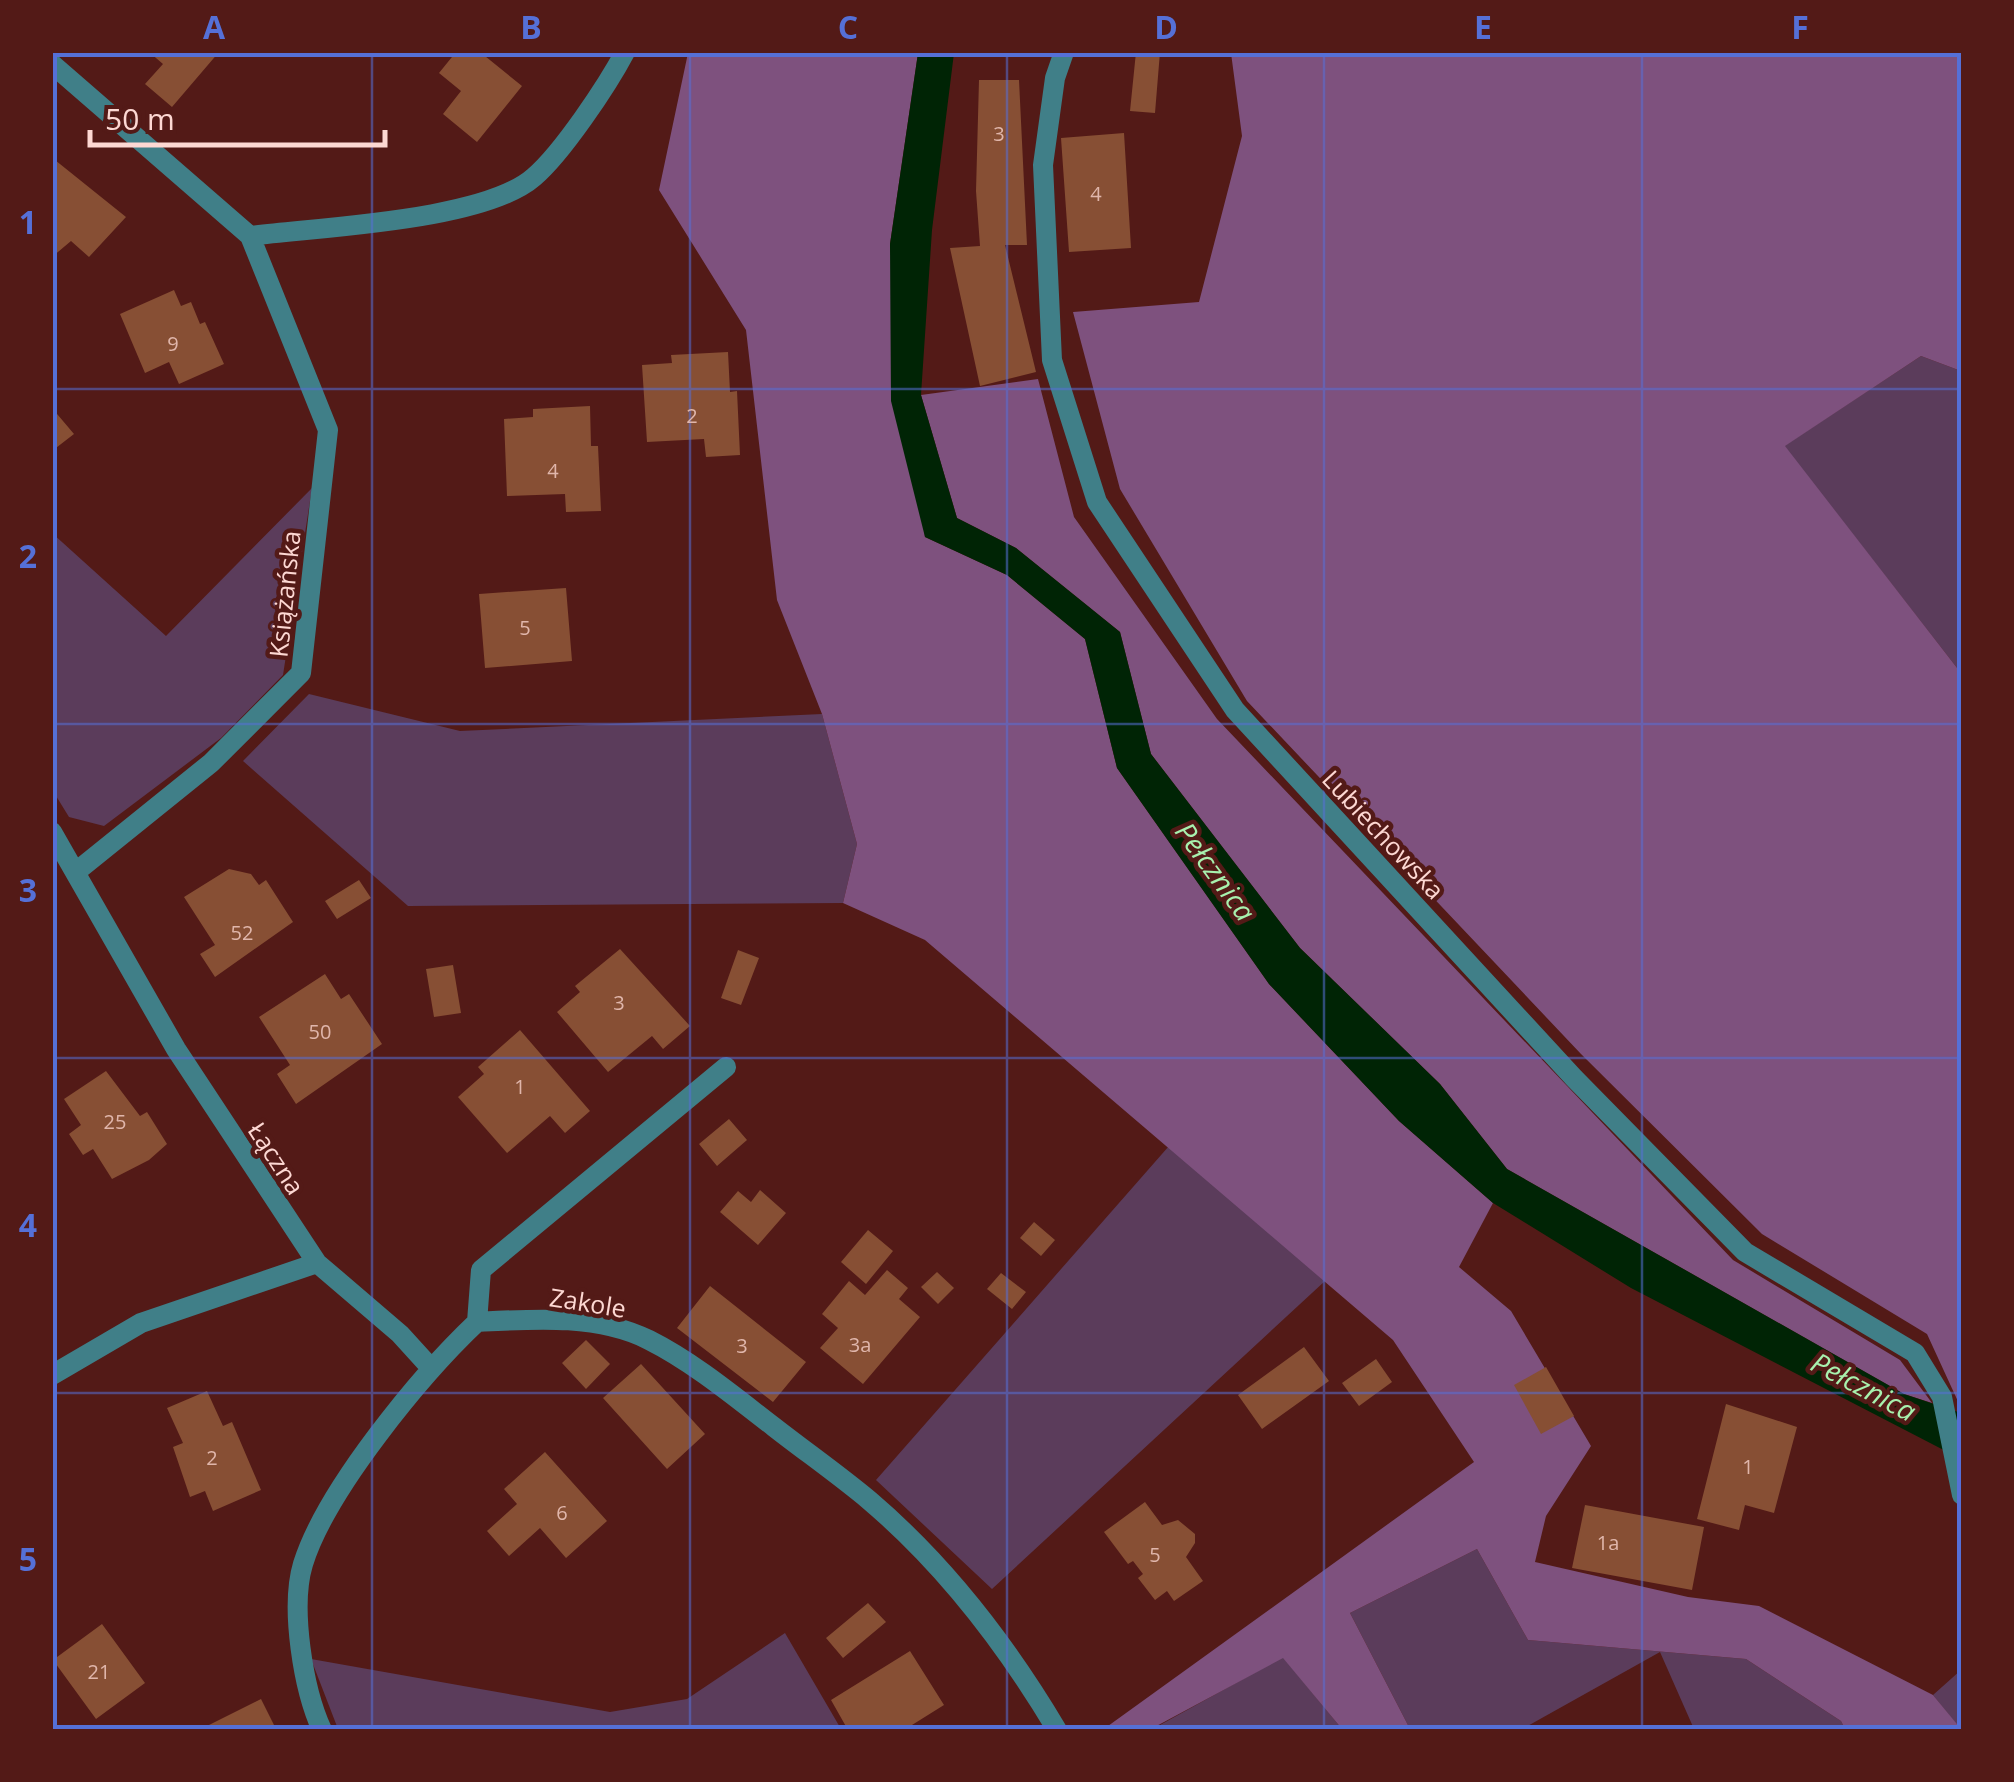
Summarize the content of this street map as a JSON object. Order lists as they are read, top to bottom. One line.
{"streets":{"street":["Książańska","Lubiechowska","Łączna","Zakole"]},"crossings":[["Książańska","Łączna"]],"water":["Pełcznica"],"house_numbers":["3","4","9","2","4","5","52","3","50","1","25","3a","3","2","1","6","1a","5","21"],"scale_bar":"50 m","grid":{"columns":["A","B","C","D","E","F"],"rows":["1","2","3","4","5"]}}
